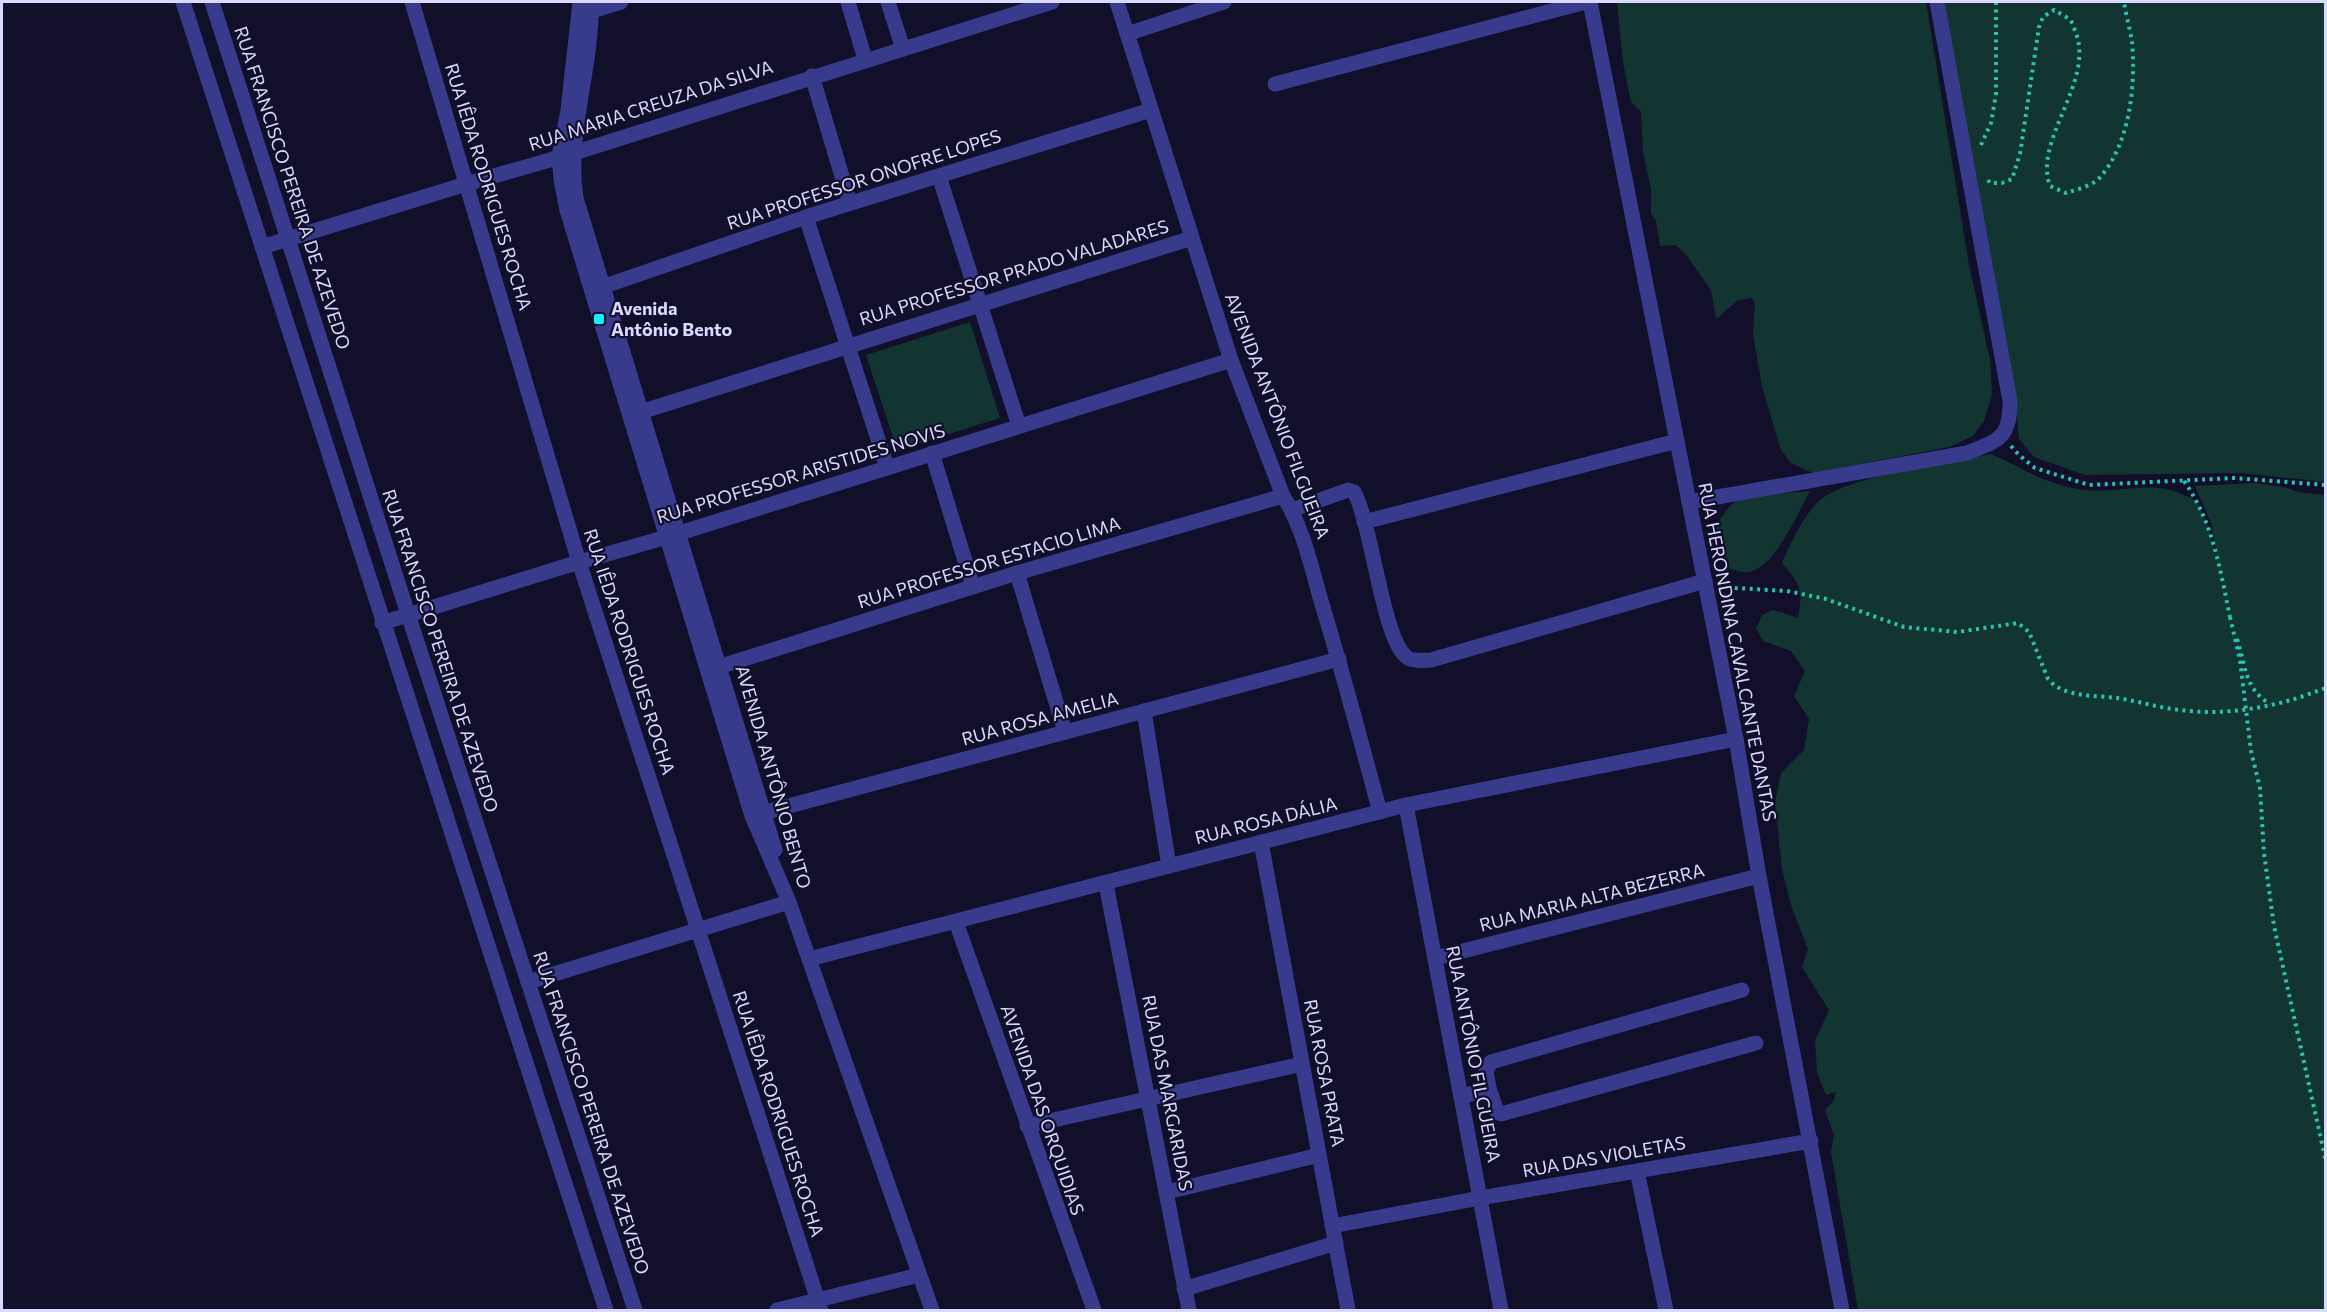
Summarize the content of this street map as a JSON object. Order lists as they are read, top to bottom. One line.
{"streets":{"street":["RUA MARIA CREUZA DA SILVA","RUA PROFESSOR ONOFRE LOPES","RUA IÊDA RODRIGUES ROCHA","RUA FRANCISCO PEREIRA DE AZEVEDO","RUA PROFESSOR PRADO VALADARES","AVENIDA ANTÔNIO FILGUEIRA","RUA PROFESSOR ARISTIDES NOVIS","RUA PROFESSOR ESTACIO LIMA","RUA HERONDINA CAVALCANTE DANTAS","RUA ROSA AMELIA","AVENIDA ANTÔNIO BENTO","RUA ROSA DÁLIA","RUA MARIA ALTA BEZERRA","RUA ANTÔNIO FILGUEIRA","RUA ROSA PRATA","RUA DAS MARGARIDAS","AVENIDA DAS ORQUIDIAS","RUA DAS VIOLETAS"]},"crossings":[["RUA MARIA CREUZA DA SILVA","RUA IÊDA RODRIGUES ROCHA"],["RUA MARIA CREUZA DA SILVA","RUA FRANCISCO PEREIRA DE AZEVEDO"],["RUA MARIA CREUZA DA SILVA","AVENIDA ANTÔNIO BENTO"],["RUA PROFESSOR ONOFRE LOPES","AVENIDA ANTÔNIO FILGUEIRA"],["RUA PROFESSOR ONOFRE LOPES","AVENIDA ANTÔNIO BENTO"],["RUA IÊDA RODRIGUES ROCHA","RUA PROFESSOR ARISTIDES NOVIS"],["RUA FRANCISCO PEREIRA DE AZEVEDO","RUA PROFESSOR ARISTIDES NOVIS"],["RUA PROFESSOR PRADO VALADARES","AVENIDA ANTÔNIO FILGUEIRA"],["RUA PROFESSOR PRADO VALADARES","AVENIDA ANTÔNIO BENTO"],["AVENIDA ANTÔNIO FILGUEIRA","RUA PROFESSOR ARISTIDES NOVIS"],["AVENIDA ANTÔNIO FILGUEIRA","RUA PROFESSOR ESTACIO LIMA"],["AVENIDA ANTÔNIO FILGUEIRA","RUA ROSA AMELIA"],["AVENIDA ANTÔNIO FILGUEIRA","RUA ROSA DÁLIA"],["RUA PROFESSOR ARISTIDES NOVIS","AVENIDA ANTÔNIO BENTO"],["RUA PROFESSOR ESTACIO LIMA","AVENIDA ANTÔNIO BENTO"],["RUA HERONDINA CAVALCANTE DANTAS","RUA ROSA DÁLIA"],["RUA HERONDINA CAVALCANTE DANTAS","RUA MARIA ALTA BEZERRA"],["RUA HERONDINA CAVALCANTE DANTAS","RUA DAS VIOLETAS"],["RUA ROSA AMELIA","AVENIDA ANTÔNIO BENTO"],["AVENIDA ANTÔNIO BENTO","RUA ROSA DÁLIA"],["RUA ROSA DÁLIA","RUA ANTÔNIO FILGUEIRA"],["RUA ROSA DÁLIA","RUA ROSA PRATA"],["RUA ROSA DÁLIA","RUA DAS MARGARIDAS"],["RUA ROSA DÁLIA","AVENIDA DAS ORQUIDIAS"],["RUA MARIA ALTA BEZERRA","RUA ANTÔNIO FILGUEIRA"],["RUA ANTÔNIO FILGUEIRA","RUA DAS VIOLETAS"],["RUA ROSA PRATA","RUA DAS VIOLETAS"]],"places":{"transit":["Avenida Antônio Bento"]}}
